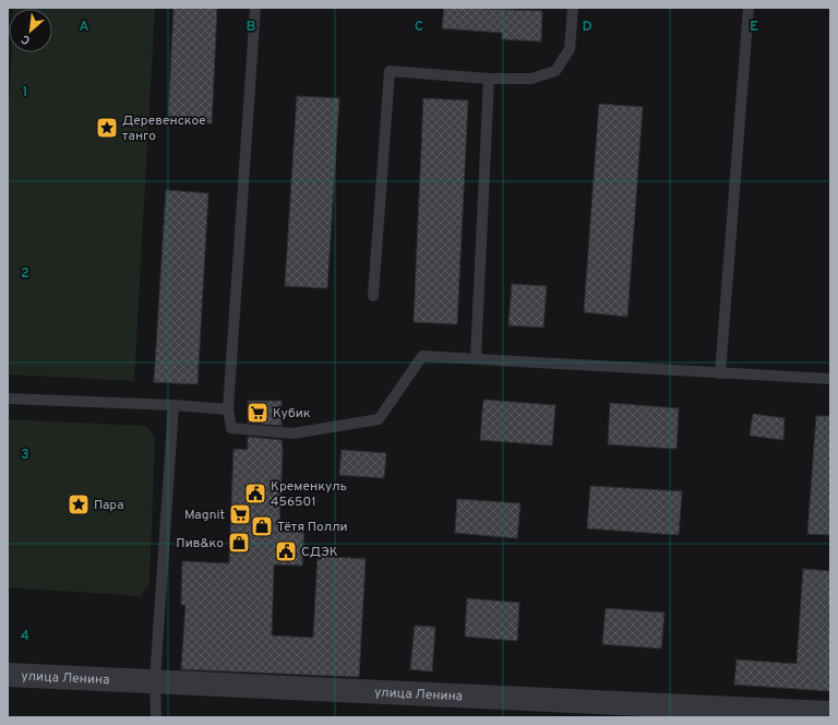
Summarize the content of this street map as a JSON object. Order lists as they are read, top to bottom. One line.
{"streets":{"street":["улица Ленина"]},"places":{"place":["Деревенское танго","Пара"],"supermarket":["Кубик","Magnit"],"public building":["Кременкуль 456501","СДЭК"],"shop":["Тётя Полли","Пив&ко"]},"north":"bottom left","grid":{"columns":["A","B","C","D","E"],"rows":["1","2","3","4"]}}
